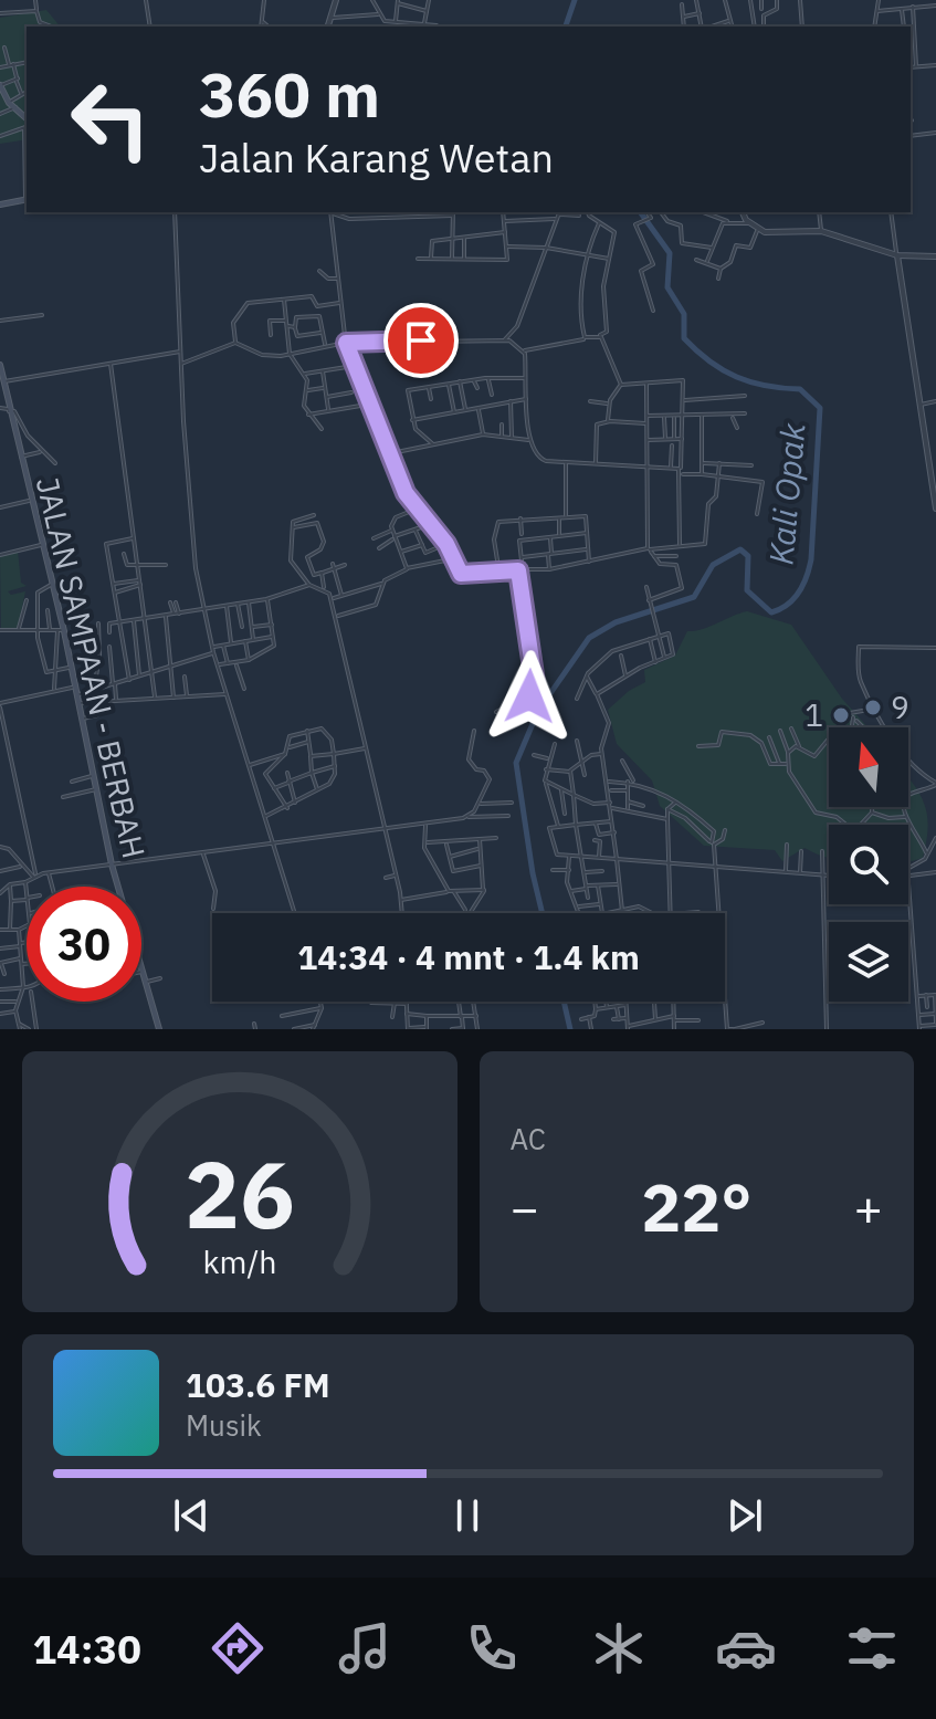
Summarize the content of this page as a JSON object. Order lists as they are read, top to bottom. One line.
{"streets":{"main road":["JALAN SAMPAAN - BERBAH"]},"water":["Kali Opak"],"places":["9","1"],"north":"top","page":{"turn":["360 m","Jalan Karang Wetan"],"limit":"30","trip":"14:34 · 4 mnt · 1.4 km","tile":"AC","heat":["−","22°","+"],"song":["103.6 FM","Musik"],"tabs":"14:30","gauge":["26","km/h"]}}
